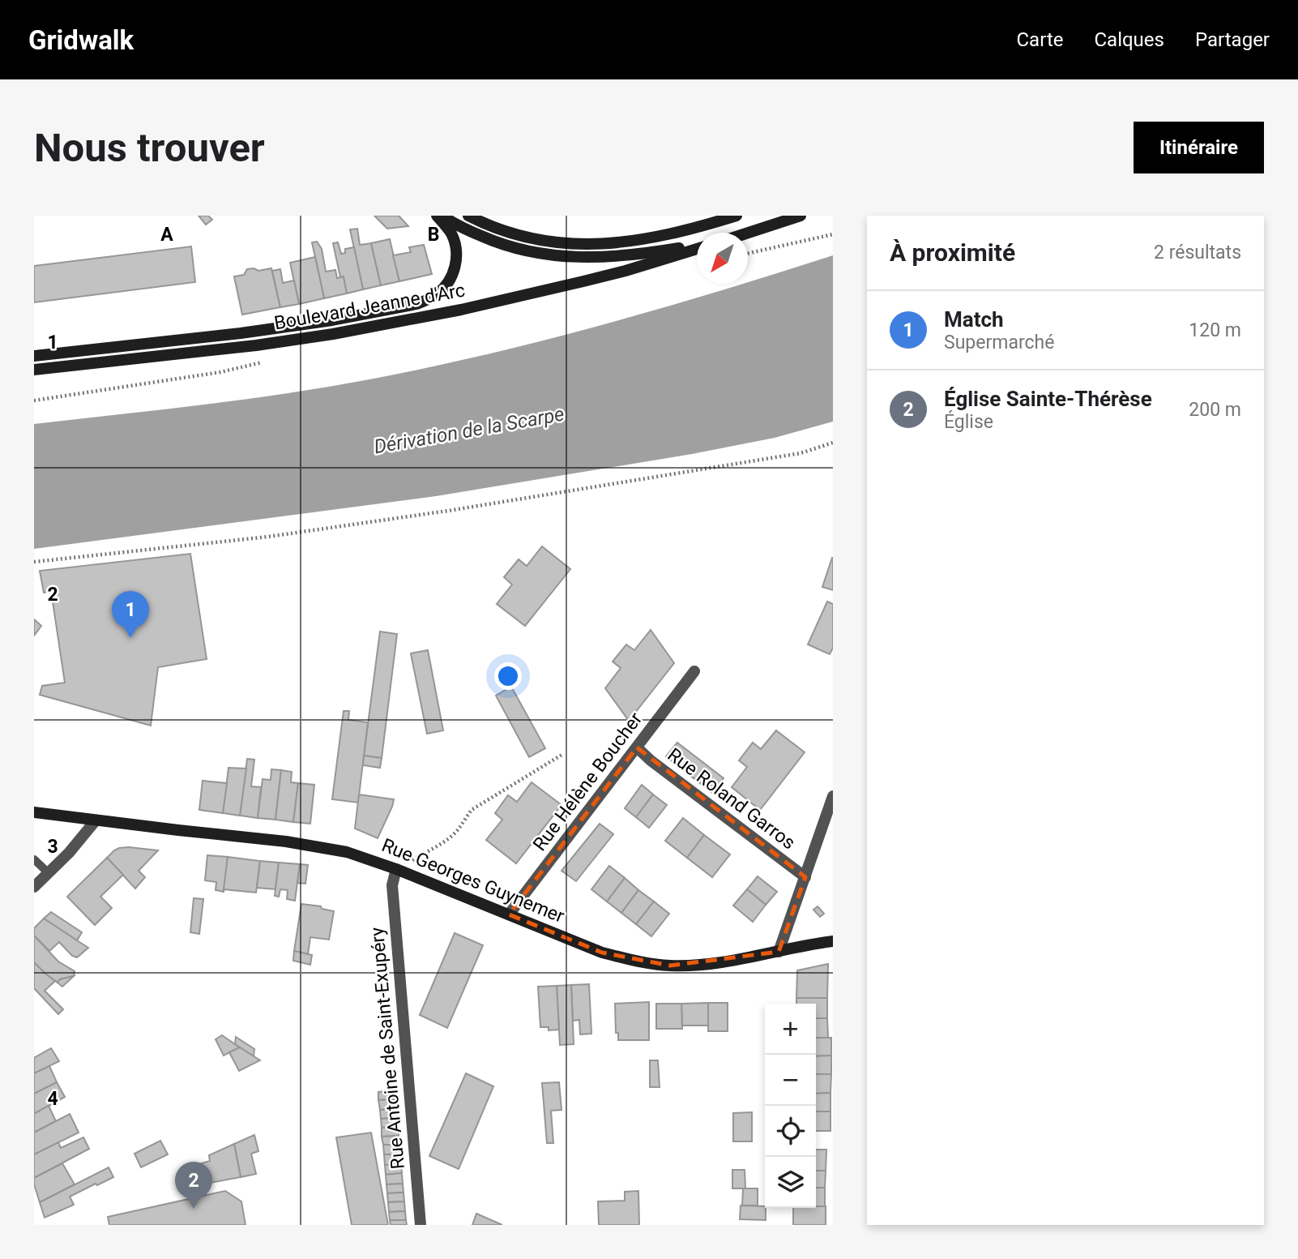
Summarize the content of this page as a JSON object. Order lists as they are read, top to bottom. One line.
{"streets":{"main road":["Boulevard Jeanne d'Arc","Rue Georges Guynemer"],"street":["Rue Hélène Boucher","Rue Roland Garros","Rue Antoine de Saint-Exupéry"]},"crossings":[["Rue Hélène Boucher","Rue Roland Garros"],["Rue Hélène Boucher","Rue Georges Guynemer"],["Rue Georges Guynemer","Rue Antoine de Saint-Exupéry"]],"water":["Dérivation de la Scarpe"],"north":"bottom left","page":{"header":"Gridwalk","nav":["Carte","Calques","Partager"],"buttons":"Itinéraire","title":"Nous trouver","heading":["À proximité","2 résultats"],"list":[{"mark":"1","name":"Match","note":"Supermarché","value":"120 m"},{"mark":"2","name":"Église Sainte-Thérèse","note":"Église","value":"200 m"}],"pins":["1","2"],"map_buttons":["+","−"]},"grid":{"columns":["A","B"],"rows":["1","2","3","4"]}}
